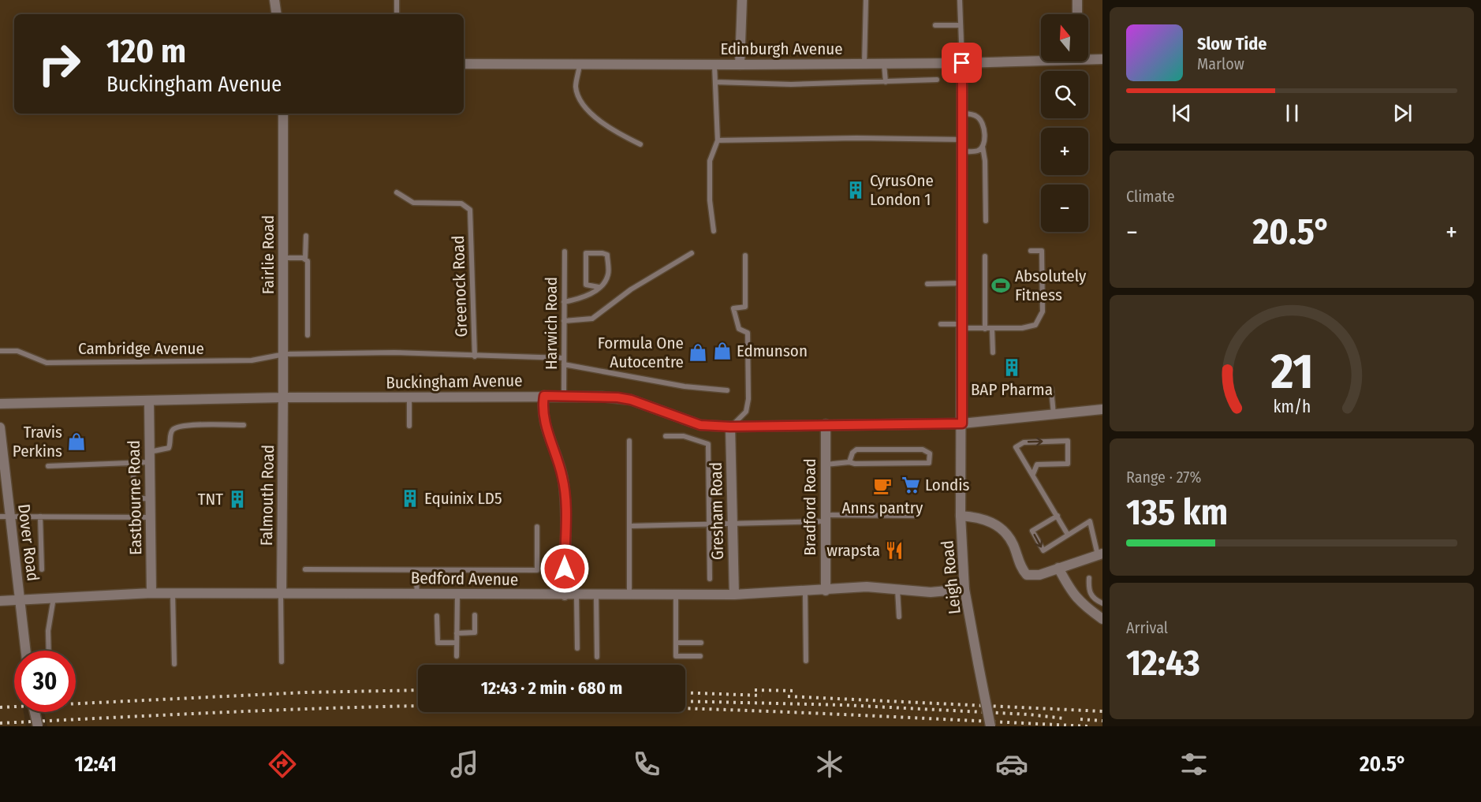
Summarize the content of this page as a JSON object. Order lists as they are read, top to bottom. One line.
{"streets":{"street":["Edinburgh Avenue","Fairlie Road","Buckingham Avenue","Falmouth Road","Eastbourne Road","Bradford Road","Gresham Road","Dover Road","Leigh Road","Bedford Avenue"],"lane":["Greenock Road","Harwich Road","Cambridge Avenue"]},"crossings":[["Edinburgh Avenue","Leigh Road"],["Fairlie Road","Cambridge Avenue"],["Fairlie Road","Buckingham Avenue"],["Fairlie Road","Falmouth Road"],["Greenock Road","Cambridge Avenue"],["Harwich Road","Cambridge Avenue"],["Harwich Road","Buckingham Avenue"],["Buckingham Avenue","Falmouth Road"],["Buckingham Avenue","Eastbourne Road"],["Buckingham Avenue","Bradford Road"],["Buckingham Avenue","Gresham Road"],["Buckingham Avenue","Leigh Road"],["Falmouth Road","Bedford Avenue"],["Eastbourne Road","Bedford Avenue"],["Bradford Road","Bedford Avenue"],["Gresham Road","Bedford Avenue"],["Dover Road","Bedford Avenue"],["Leigh Road","Bedford Avenue"]],"places":{"building":["CyrusOne London 1","BAP Pharma","Equinix LD5","TNT"],"sports":["Absolutely Fitness"],"shop":["Edmunson","Formula One Autocentre","Travis Perkins"],"supermarket":["Londis"],"cafe":["Anns pantry"],"restaurant":["wrapsta"]},"north":"top","page":{"map_buttons":["+","−"],"turn":["120 m","Buckingham Avenue"],"song":["Slow Tide","Marlow"],"tile":["Climate",["Range · 27%","135 km"],["Arrival","12:43"]],"heat":["−","20.5°","+"],"limit":"30","trip":"12:43 · 2 min · 680 m","tabs":["12:41","20.5°"],"gauge":["21","km/h"]}}
